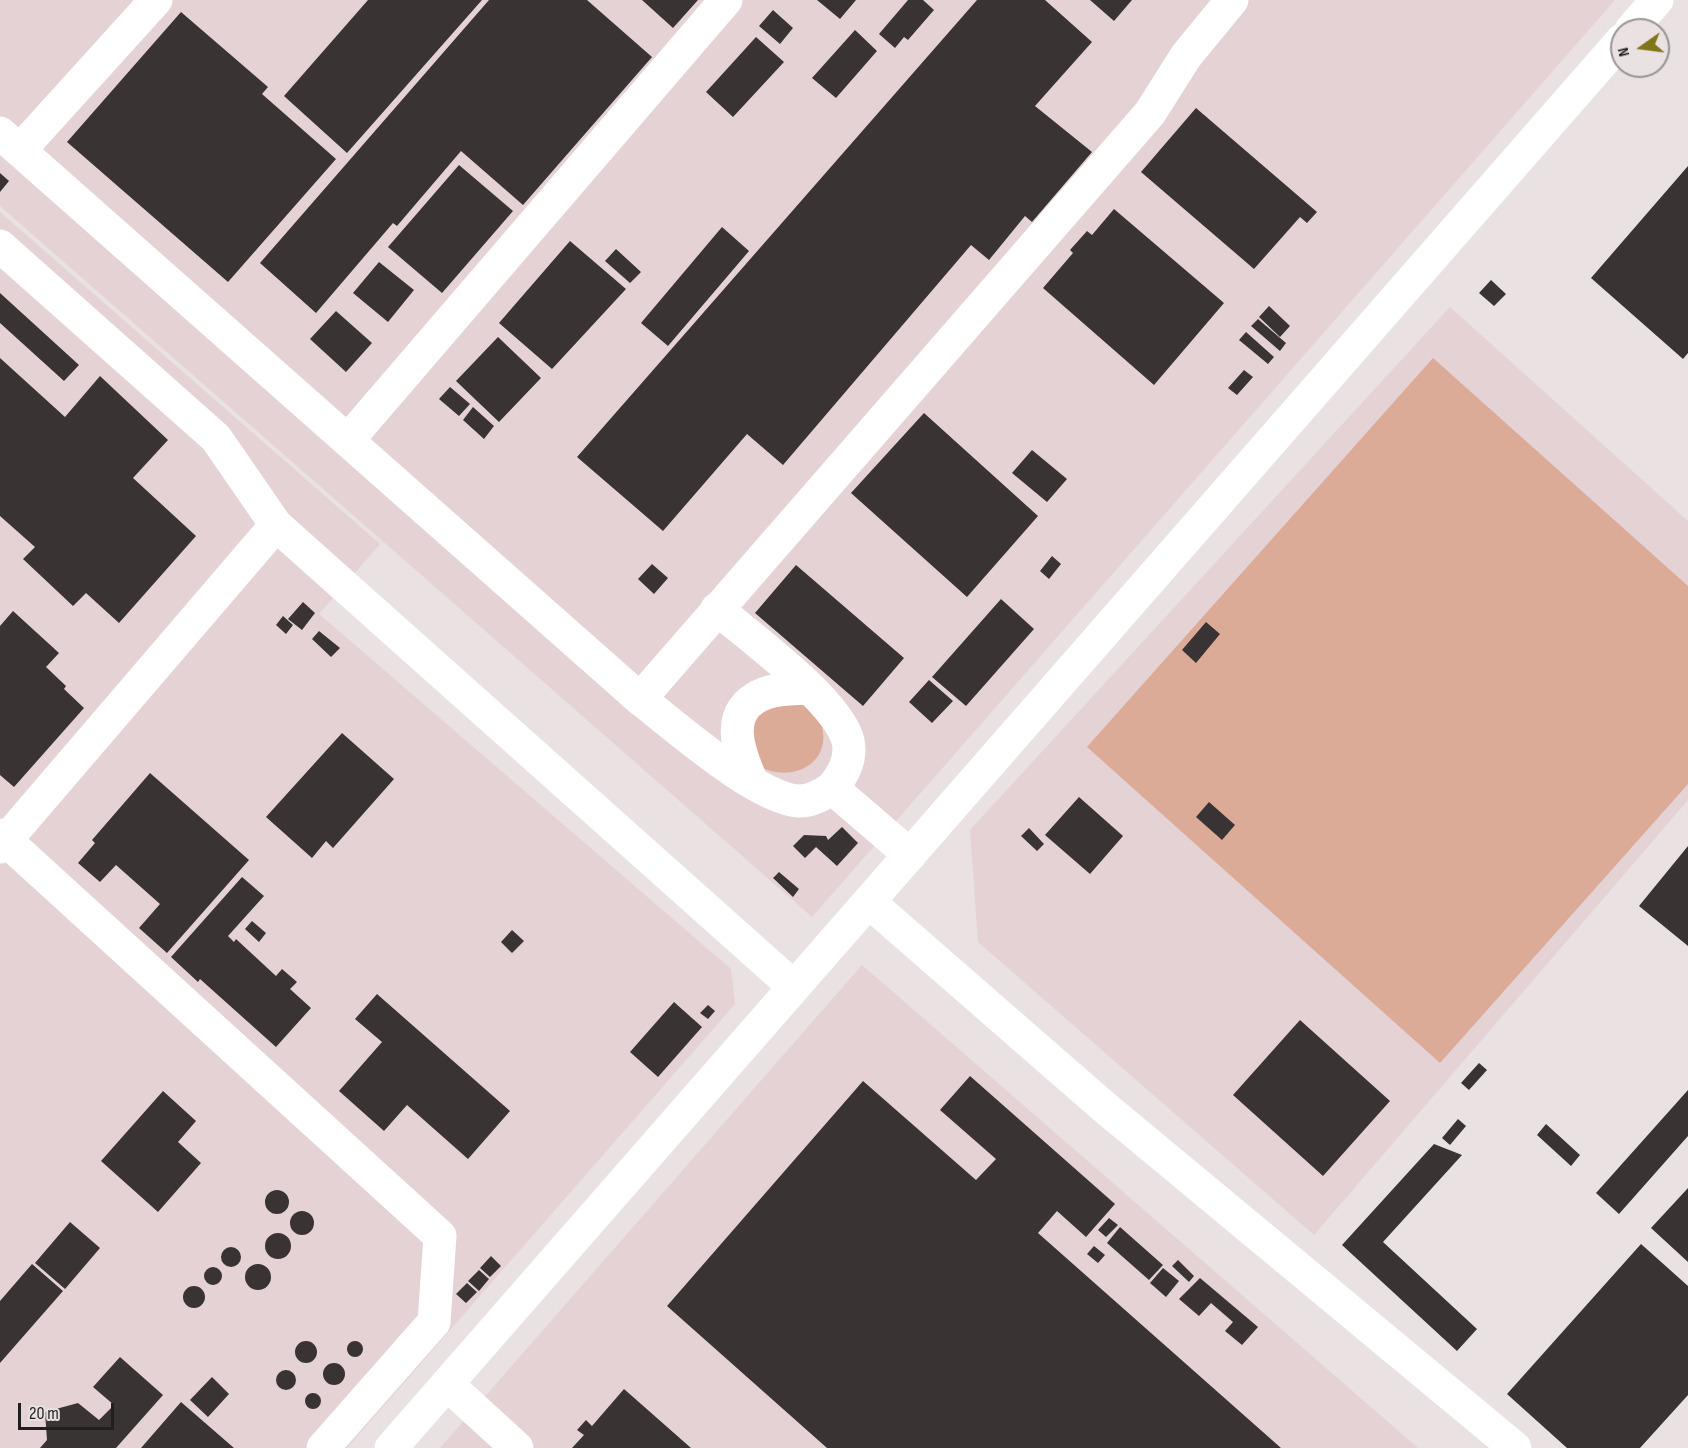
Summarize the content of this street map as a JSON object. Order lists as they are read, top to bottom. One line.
{"scale_bar":"20 m","north":"left"}
